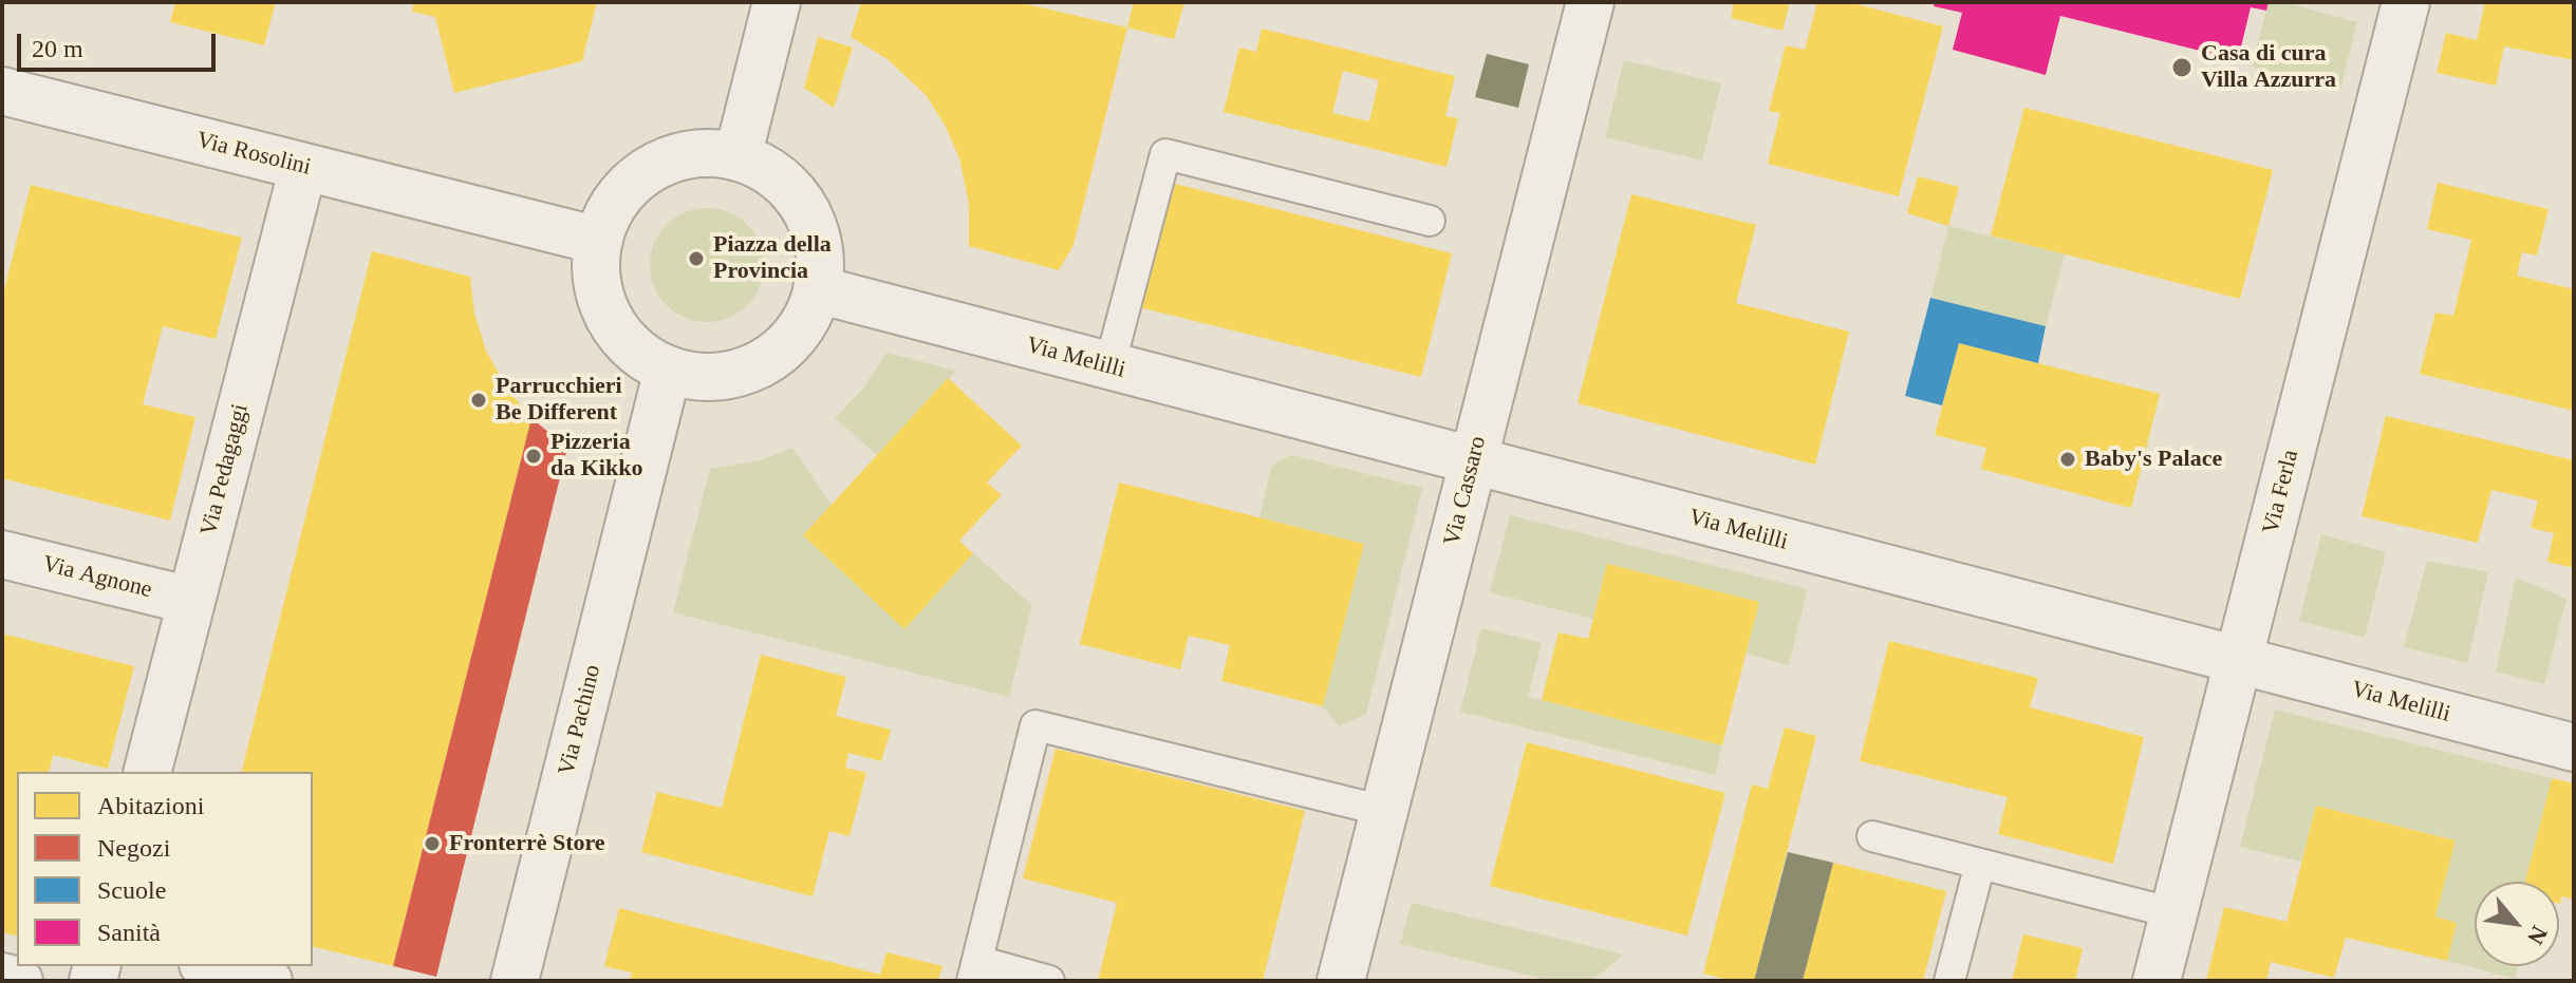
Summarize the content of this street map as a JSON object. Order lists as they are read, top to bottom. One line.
{"streets":{"street":["Via Rosolini","Via Melilli","Via Pedagaggi","Via Cassaro","Via Ferla","Via Agnone","Via Pachino"]},"crossings":[["Via Rosolini","Via Melilli"],["Via Rosolini","Via Pedagaggi"],["Via Rosolini","Via Pachino"],["Via Melilli","Via Cassaro"],["Via Melilli","Via Ferla"],["Via Melilli","Via Pachino"],["Via Pedagaggi","Via Agnone"]],"places":["Casa di cura Villa Azzurra","Piazza della Provincia","Parrucchieri Be Different","Pizzeria da Kikko","Baby's Palace","Fronterrè Store"],"legend":["Abitazioni","Negozi","Scuole","Sanità"],"scale_bar":"20 m","north":"bottom right"}
